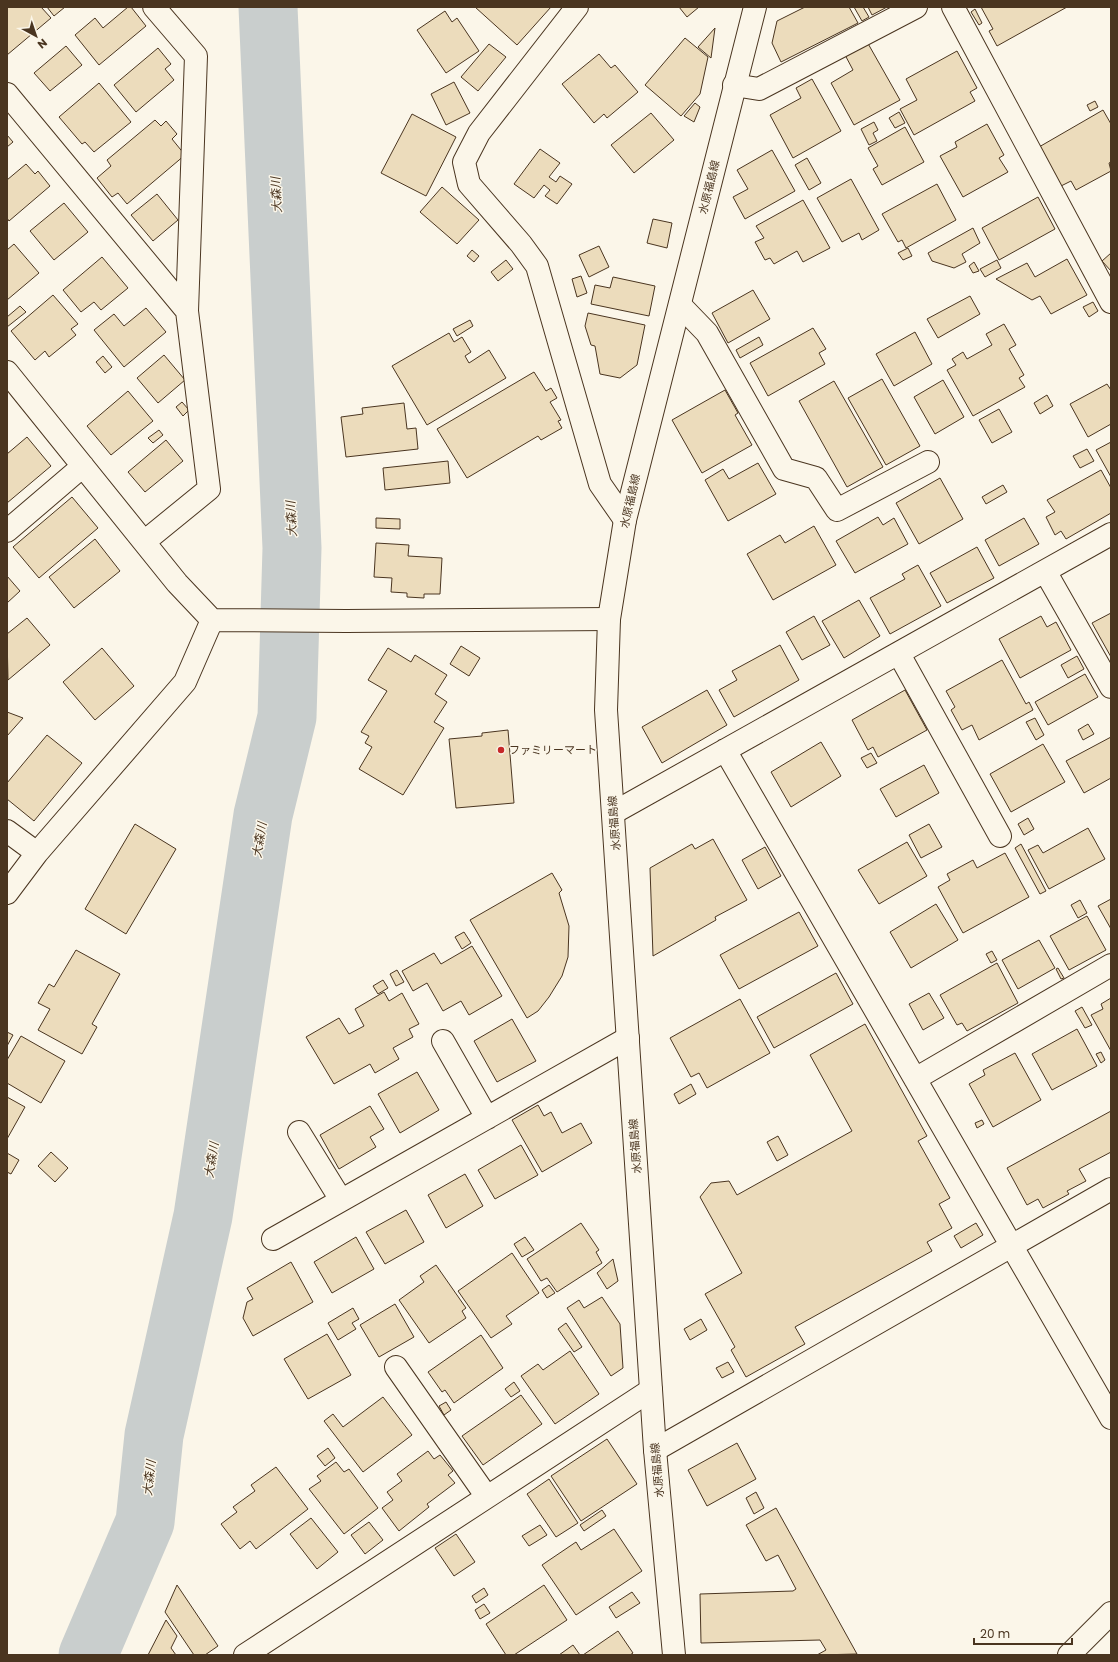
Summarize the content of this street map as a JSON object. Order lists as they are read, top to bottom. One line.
{"streets":{"street":["水原福島線"]},"water":["大森川"],"places":["ファミリーマート"],"scale_bar":"20 m","north":"bottom right"}
